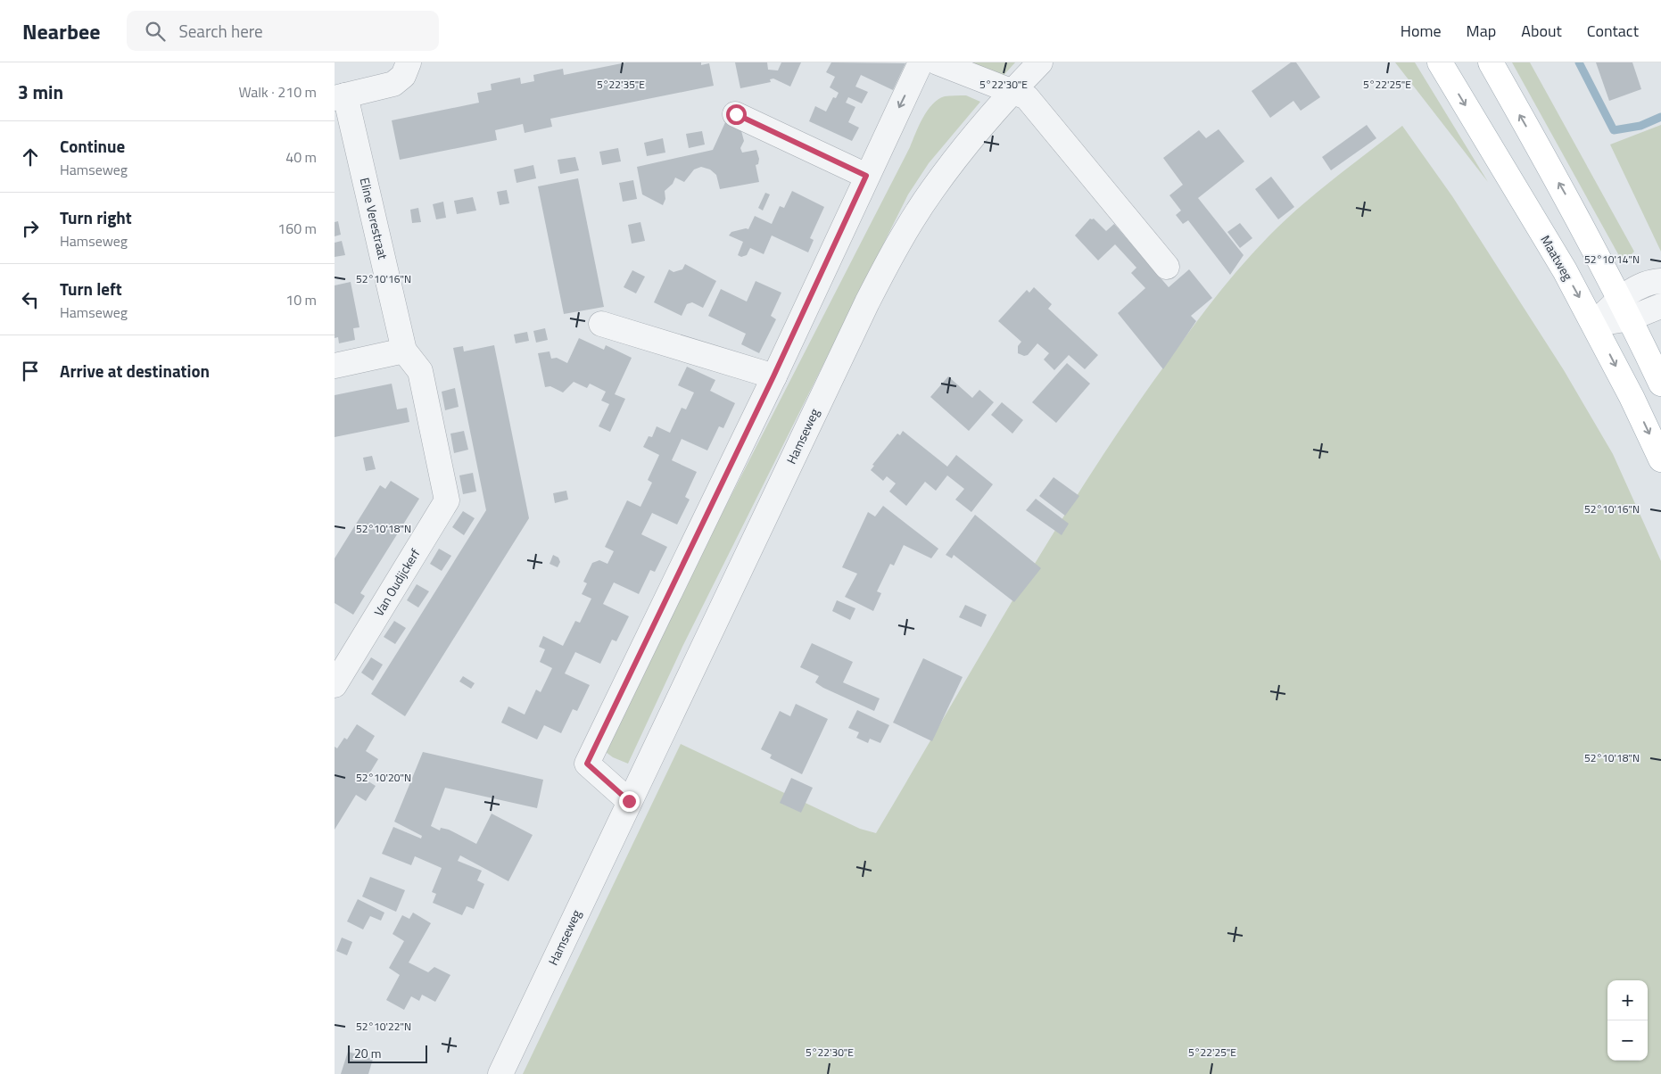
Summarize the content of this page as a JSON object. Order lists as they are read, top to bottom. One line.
{"streets":{"main road":["Maatweg"],"street":["Eline Verestraat","Hamseweg","Van Oudijckerf"]},"crossings":[["Eline Verestraat","Van Oudijckerf"]],"scale_bar":"20 m","page":{"header":"Nearbee","search":"Search here","nav":["Home","Map","About","Contact"],"heading":["3 min","Walk · 210 m"],"list":[["Continue","Hamseweg","40 m"],["Turn right","Hamseweg","160 m"],["Turn left","Hamseweg","10 m"],"Arrive at destination"],"map_buttons":["+","−"],"scale":"20 m"},"coordinates":["5°22'35\"E","5°22'30\"E","5°22'25\"E","52°10'14\"N","52°10'16\"N","52°10'18\"N","52°10'20\"N","52°10'22\"N"]}
